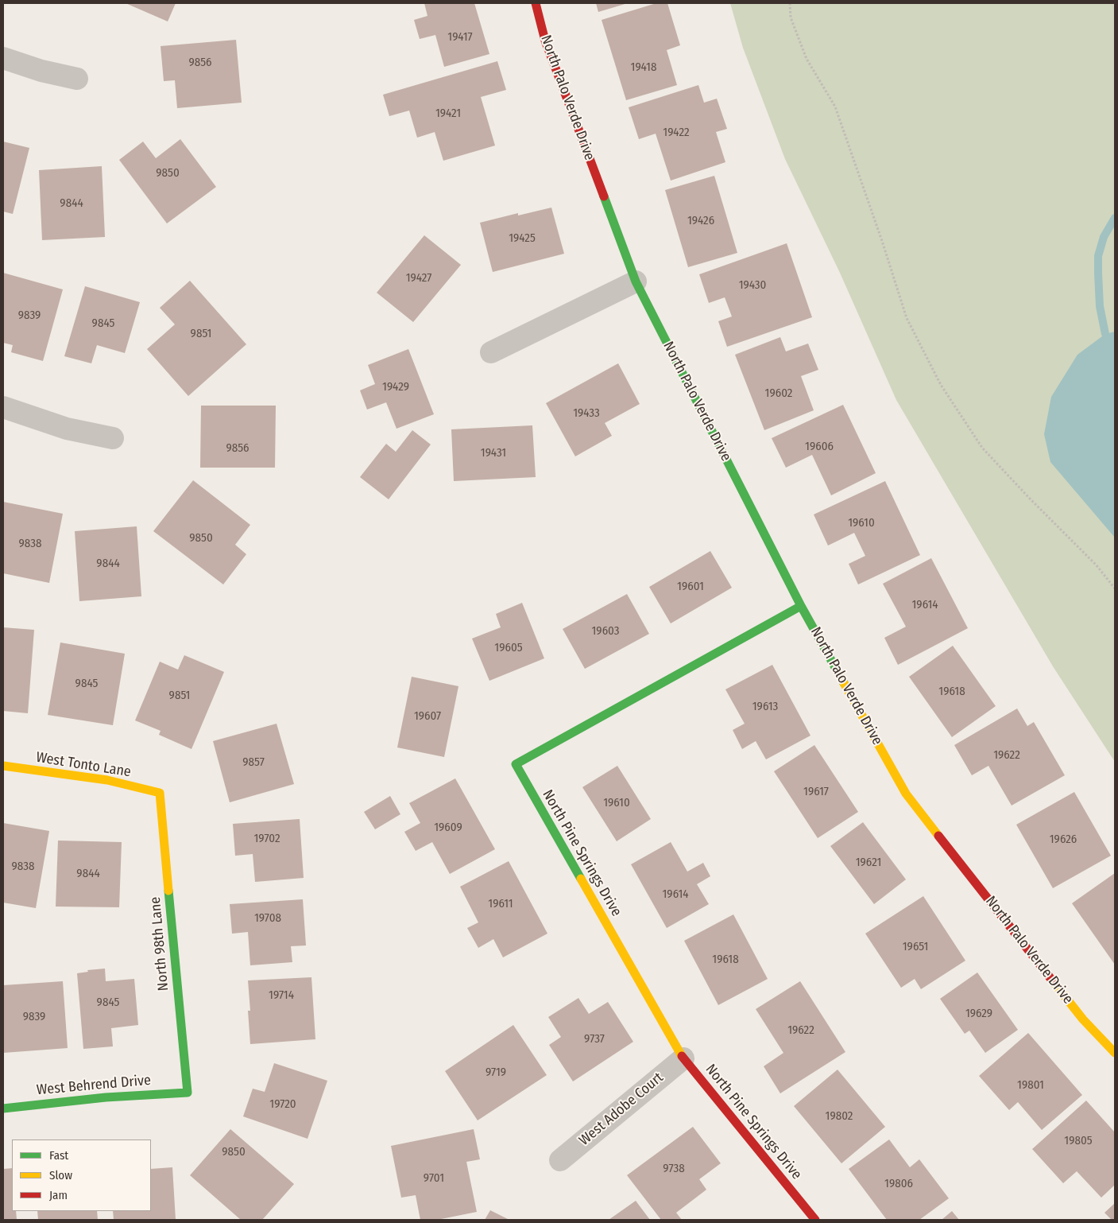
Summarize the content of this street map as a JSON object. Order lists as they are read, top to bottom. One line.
{"streets":{"street":["North Palo Verde Drive","West Tonto Lane","North Pine Springs Drive","North 98th Lane","West Behrend Drive","West Adobe Court"]},"crossings":[["North Palo Verde Drive","North Pine Springs Drive"],["West Tonto Lane","North 98th Lane"],["North Pine Springs Drive","West Adobe Court"],["North 98th Lane","West Behrend Drive"]],"house_numbers":["19417","9856","19418","19421","19422","9850","9844","19426","19425","19427","19430","9839","9845","9851","19429","19602","19433","19606","9856","19431","19610","9850","9838","9844","19601","19614","19603","19605","9845","19618","9851","19613","19607","19622","9857","19617","19610","19609","19702","19626","19621","9838","9844","19614","19611","19708","19651","19618","19714","9845","19629","9839","19622","9737","9719","19801","19720","19802","19805","9850","9738","9701","19806"],"legend":["Fast","Slow","Jam"]}
